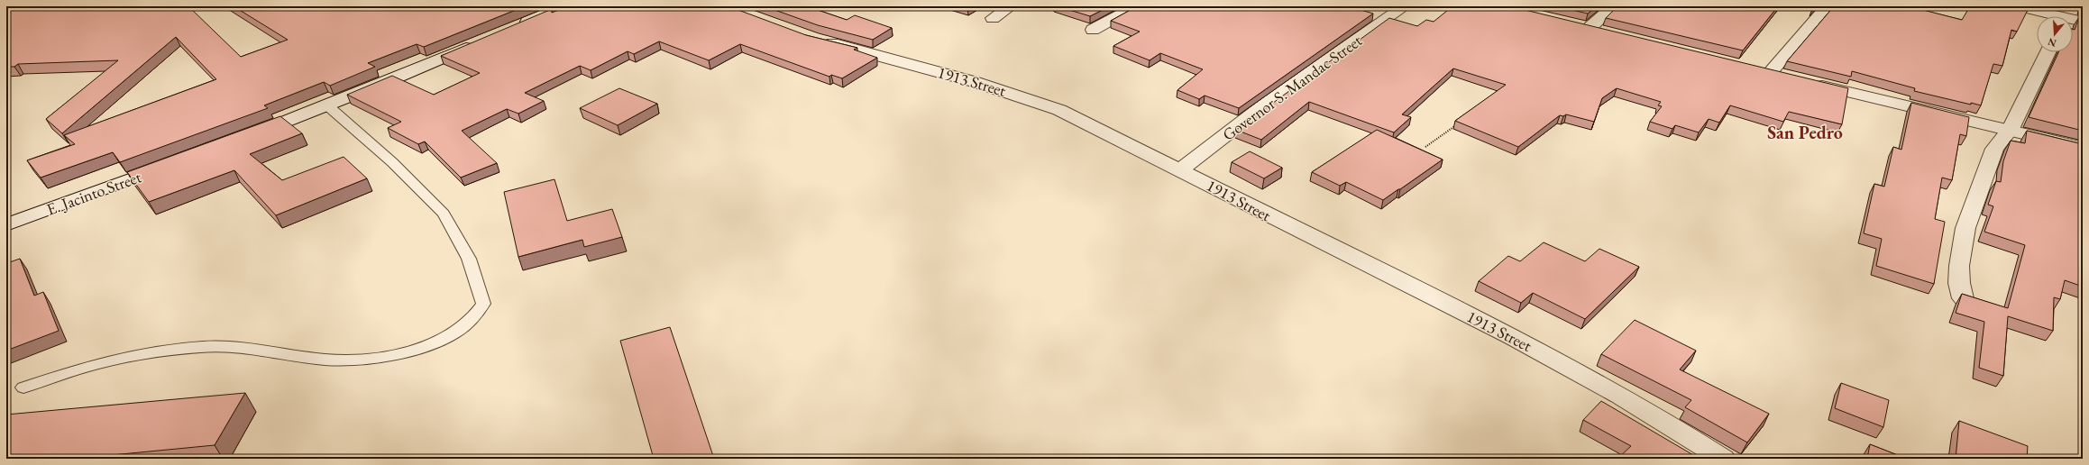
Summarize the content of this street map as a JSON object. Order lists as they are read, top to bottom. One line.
{"streets":{"street":["1913 Street","Governor S. Mandac Street","E. Jacinto Street"]},"crossings":[["1913 Street","Governor S. Mandac Street"]],"districts":["San Pedro"],"north":"bottom"}
